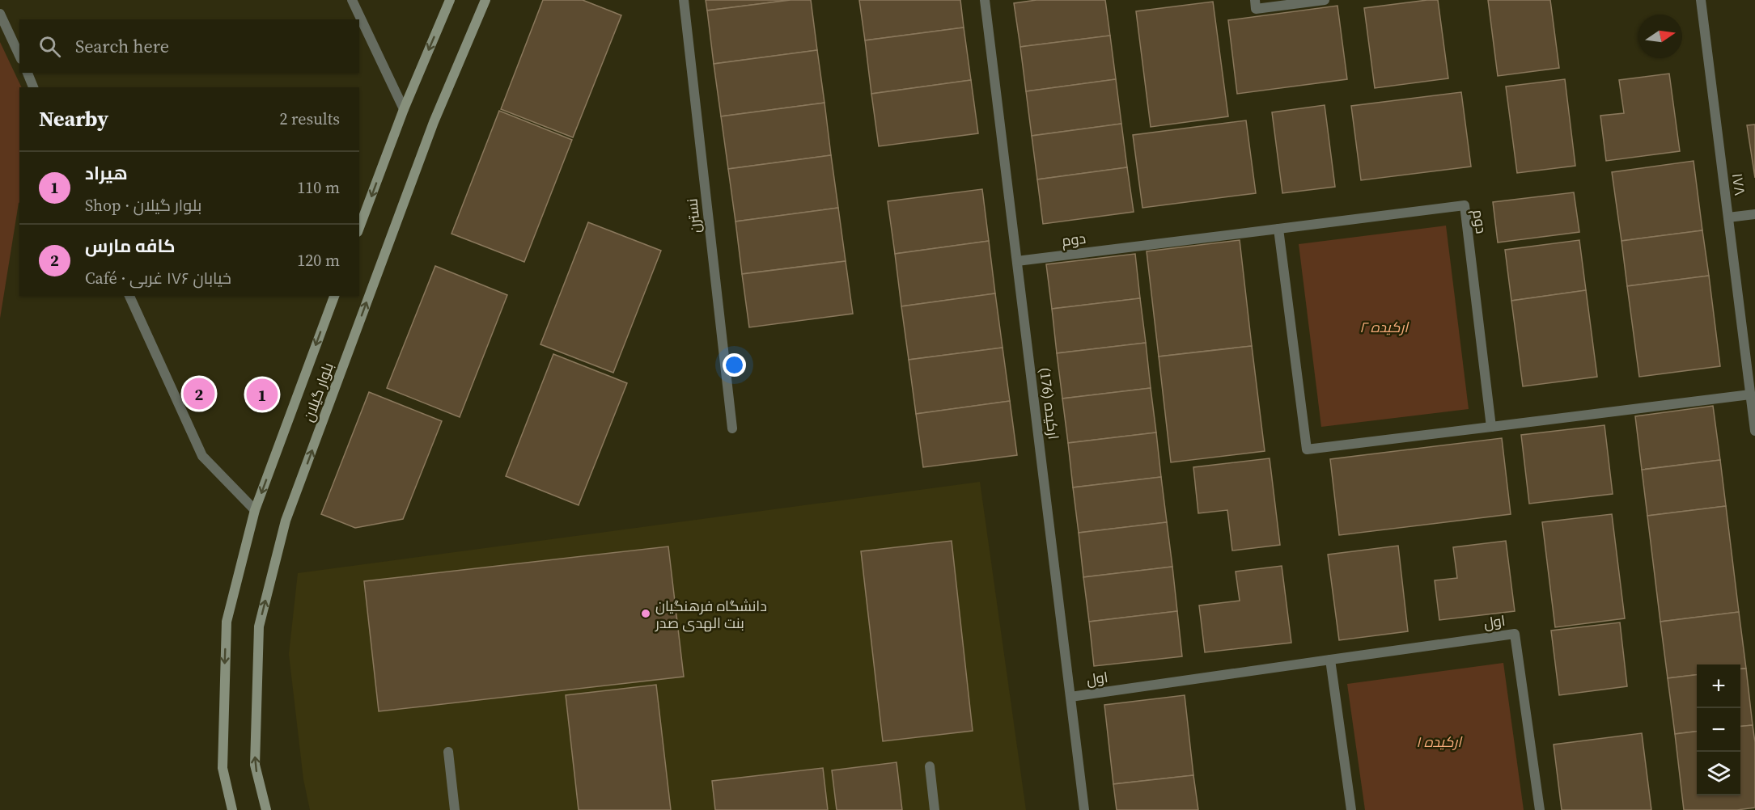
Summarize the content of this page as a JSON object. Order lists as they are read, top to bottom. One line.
{"streets":{"main road":["بلوار گیلان"],"street":["۱۷۸","نسترن","دوم","ارکیده (176)","اول"]},"crossings":[["دوم","ارکیده (176)"],["ارکیده (176)","اول"]],"parks":["ارکیده ۲","ارکیده ۱"],"places":["دانشگاه فرهنگیان بنت الهدی صدر"],"north":"right","page":{"search":"Search here","heading":["Nearby","2 results"],"list":[{"mark":"1","name":"هیراد","note":"Shop · بلوار گیلان","value":"110 m"},{"mark":"2","name":"کافه مارس","note":"Café · خیابان ۱۷۶ غربی","value":"120 m"}],"pins":["2","1"],"map_buttons":["+","−"]}}
